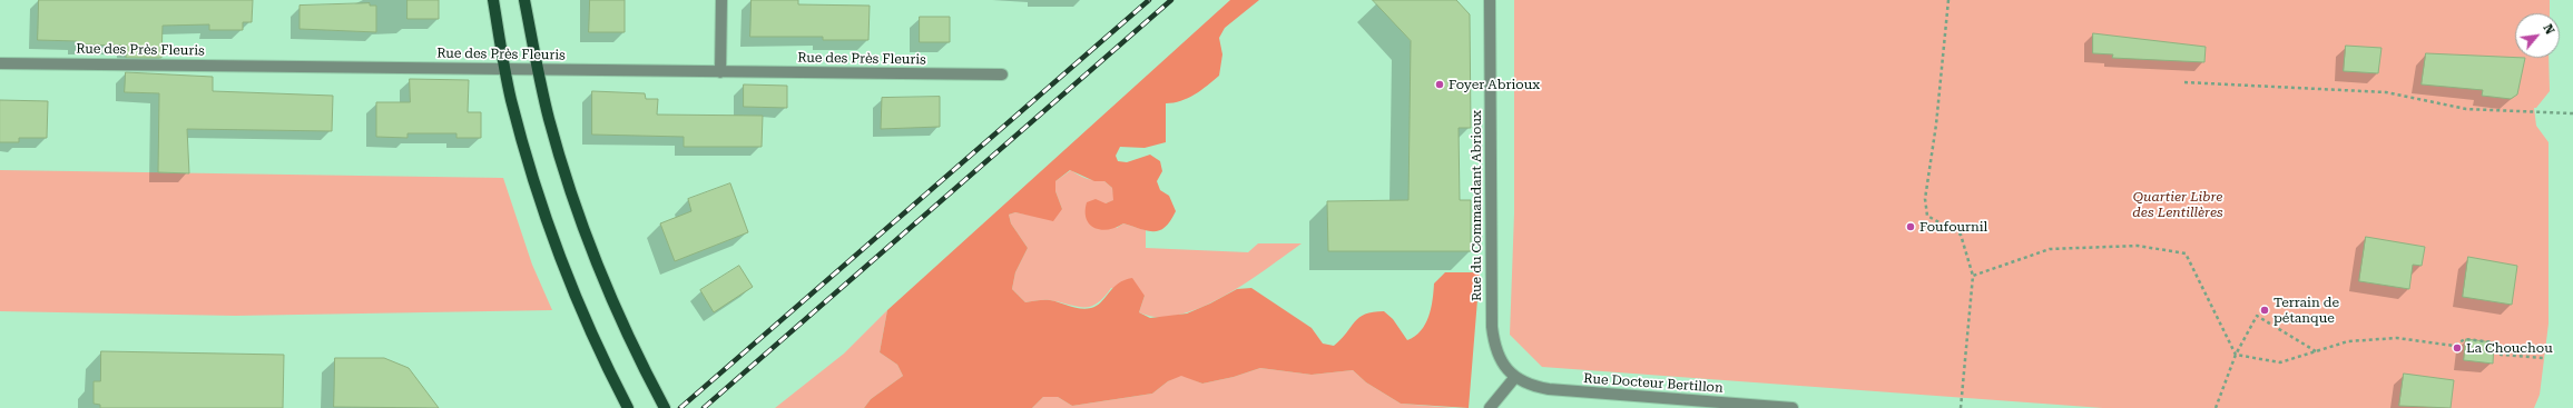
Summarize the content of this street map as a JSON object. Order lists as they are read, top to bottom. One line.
{"streets":{"street":["Rue des Près Fleuris","Rue du Commandant Abrioux","Rue Docteur Bertillon"]},"crossings":[["Rue du Commandant Abrioux","Rue Docteur Bertillon"]],"parks":["Quartier Libre des Lentillères"],"places":["Foyer Abrioux","Foufournil","Terrain de pétanque","La Chouchou"],"north":"top right"}
